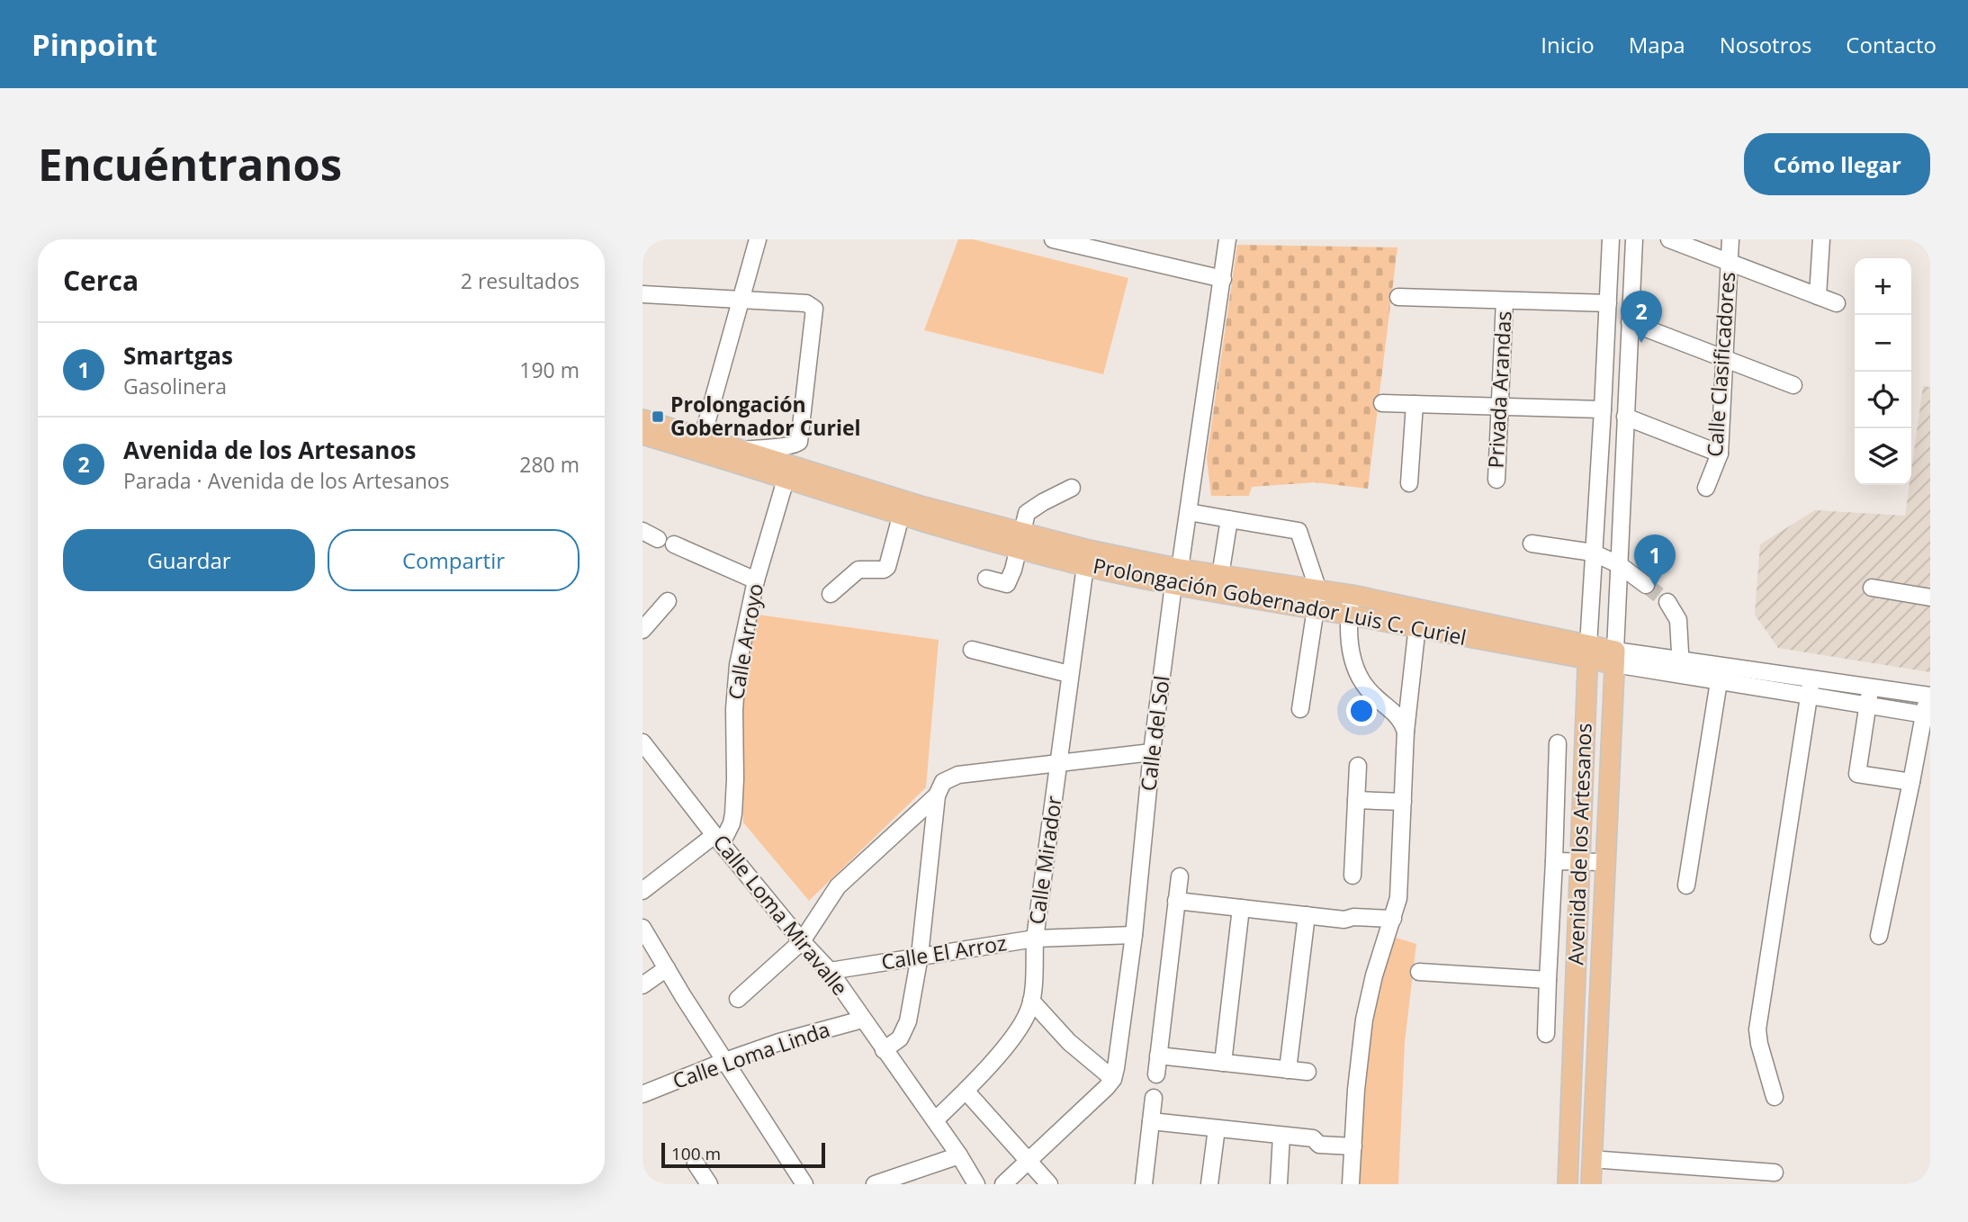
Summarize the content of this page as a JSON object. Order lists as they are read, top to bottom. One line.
{"streets":{"main road":["Prolongación Gobernador Luis C. Curiel","Avenida de los Artesanos"],"street":["Calle Clasificadores","Privada Arandas","Calle Arroyo","Calle del Sol","Calle Mirador","Calle Loma Miravalle","Calle El Arroz","Calle Loma Linda"]},"crossings":[["Prolongación Gobernador Luis C. Curiel","Calle Arroyo"],["Prolongación Gobernador Luis C. Curiel","Calle del Sol"],["Prolongación Gobernador Luis C. Curiel","Avenida de los Artesanos"],["Prolongación Gobernador Luis C. Curiel","Calle Mirador"],["Calle Arroyo","Calle Loma Miravalle"],["Calle del Sol","Calle El Arroz"],["Calle Mirador","Calle Loma Miravalle"],["Calle Mirador","Calle El Arroz"],["Calle Loma Miravalle","Calle El Arroz"],["Calle Loma Miravalle","Calle Loma Linda"]],"places":{"transit":["Prolongación Gobernador Curiel"]},"scale_bar":"100 m","page":{"header":"Pinpoint","nav":["Inicio","Mapa","Nosotros","Contacto"],"buttons":["Cómo llegar",["Guardar","Compartir"]],"title":"Encuéntranos","heading":["Cerca","2 resultados"],"map_buttons":["+","−"],"pins":["2","1"],"list":[{"mark":"1","name":"Smartgas","note":"Gasolinera","value":"190 m"},{"mark":"2","name":"Avenida de los Artesanos","note":"Parada · Avenida de los Artesanos","value":"280 m"}],"scale":"100 m"}}
